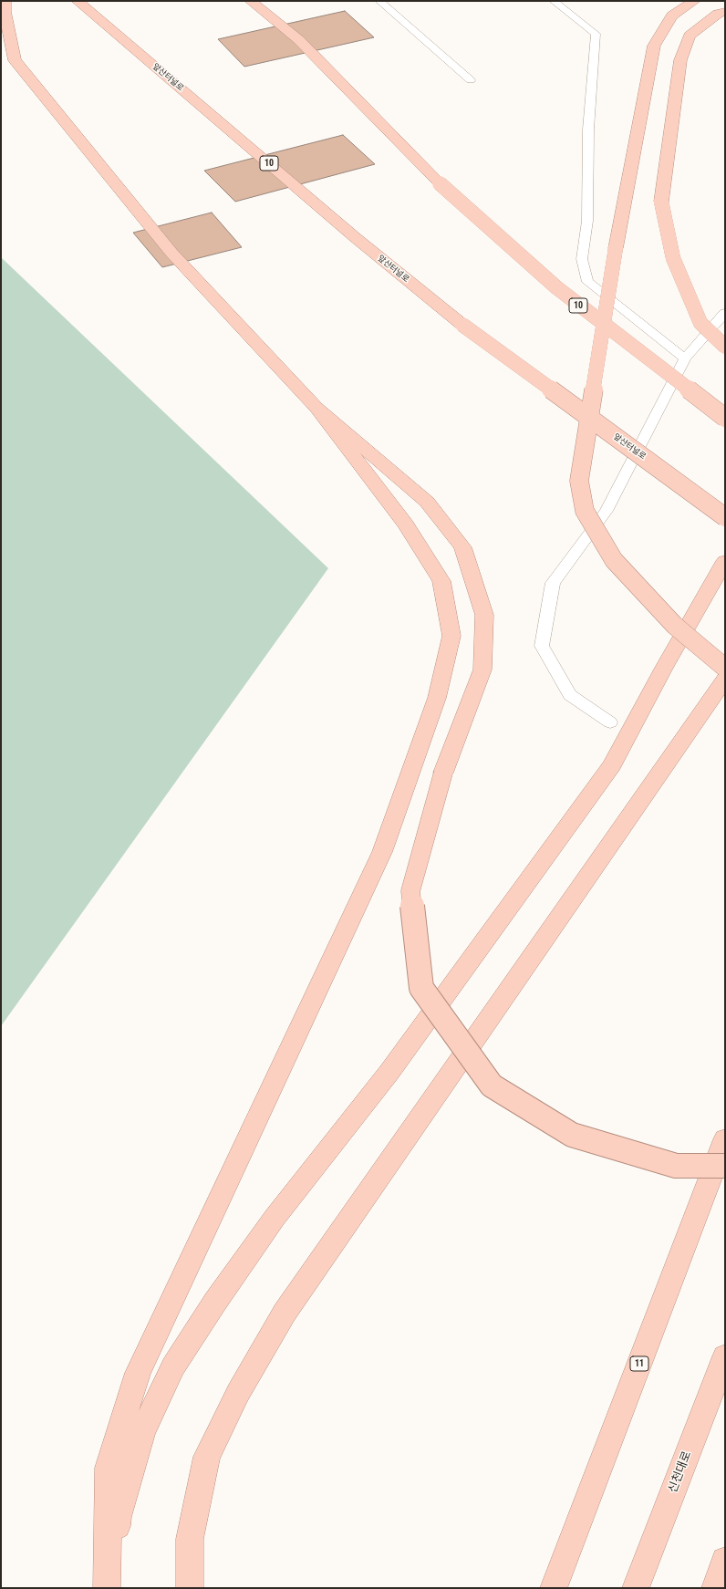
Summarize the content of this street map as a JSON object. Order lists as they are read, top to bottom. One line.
{"streets":{"highway":["앞산터널로","10","11","신천대로"]}}
